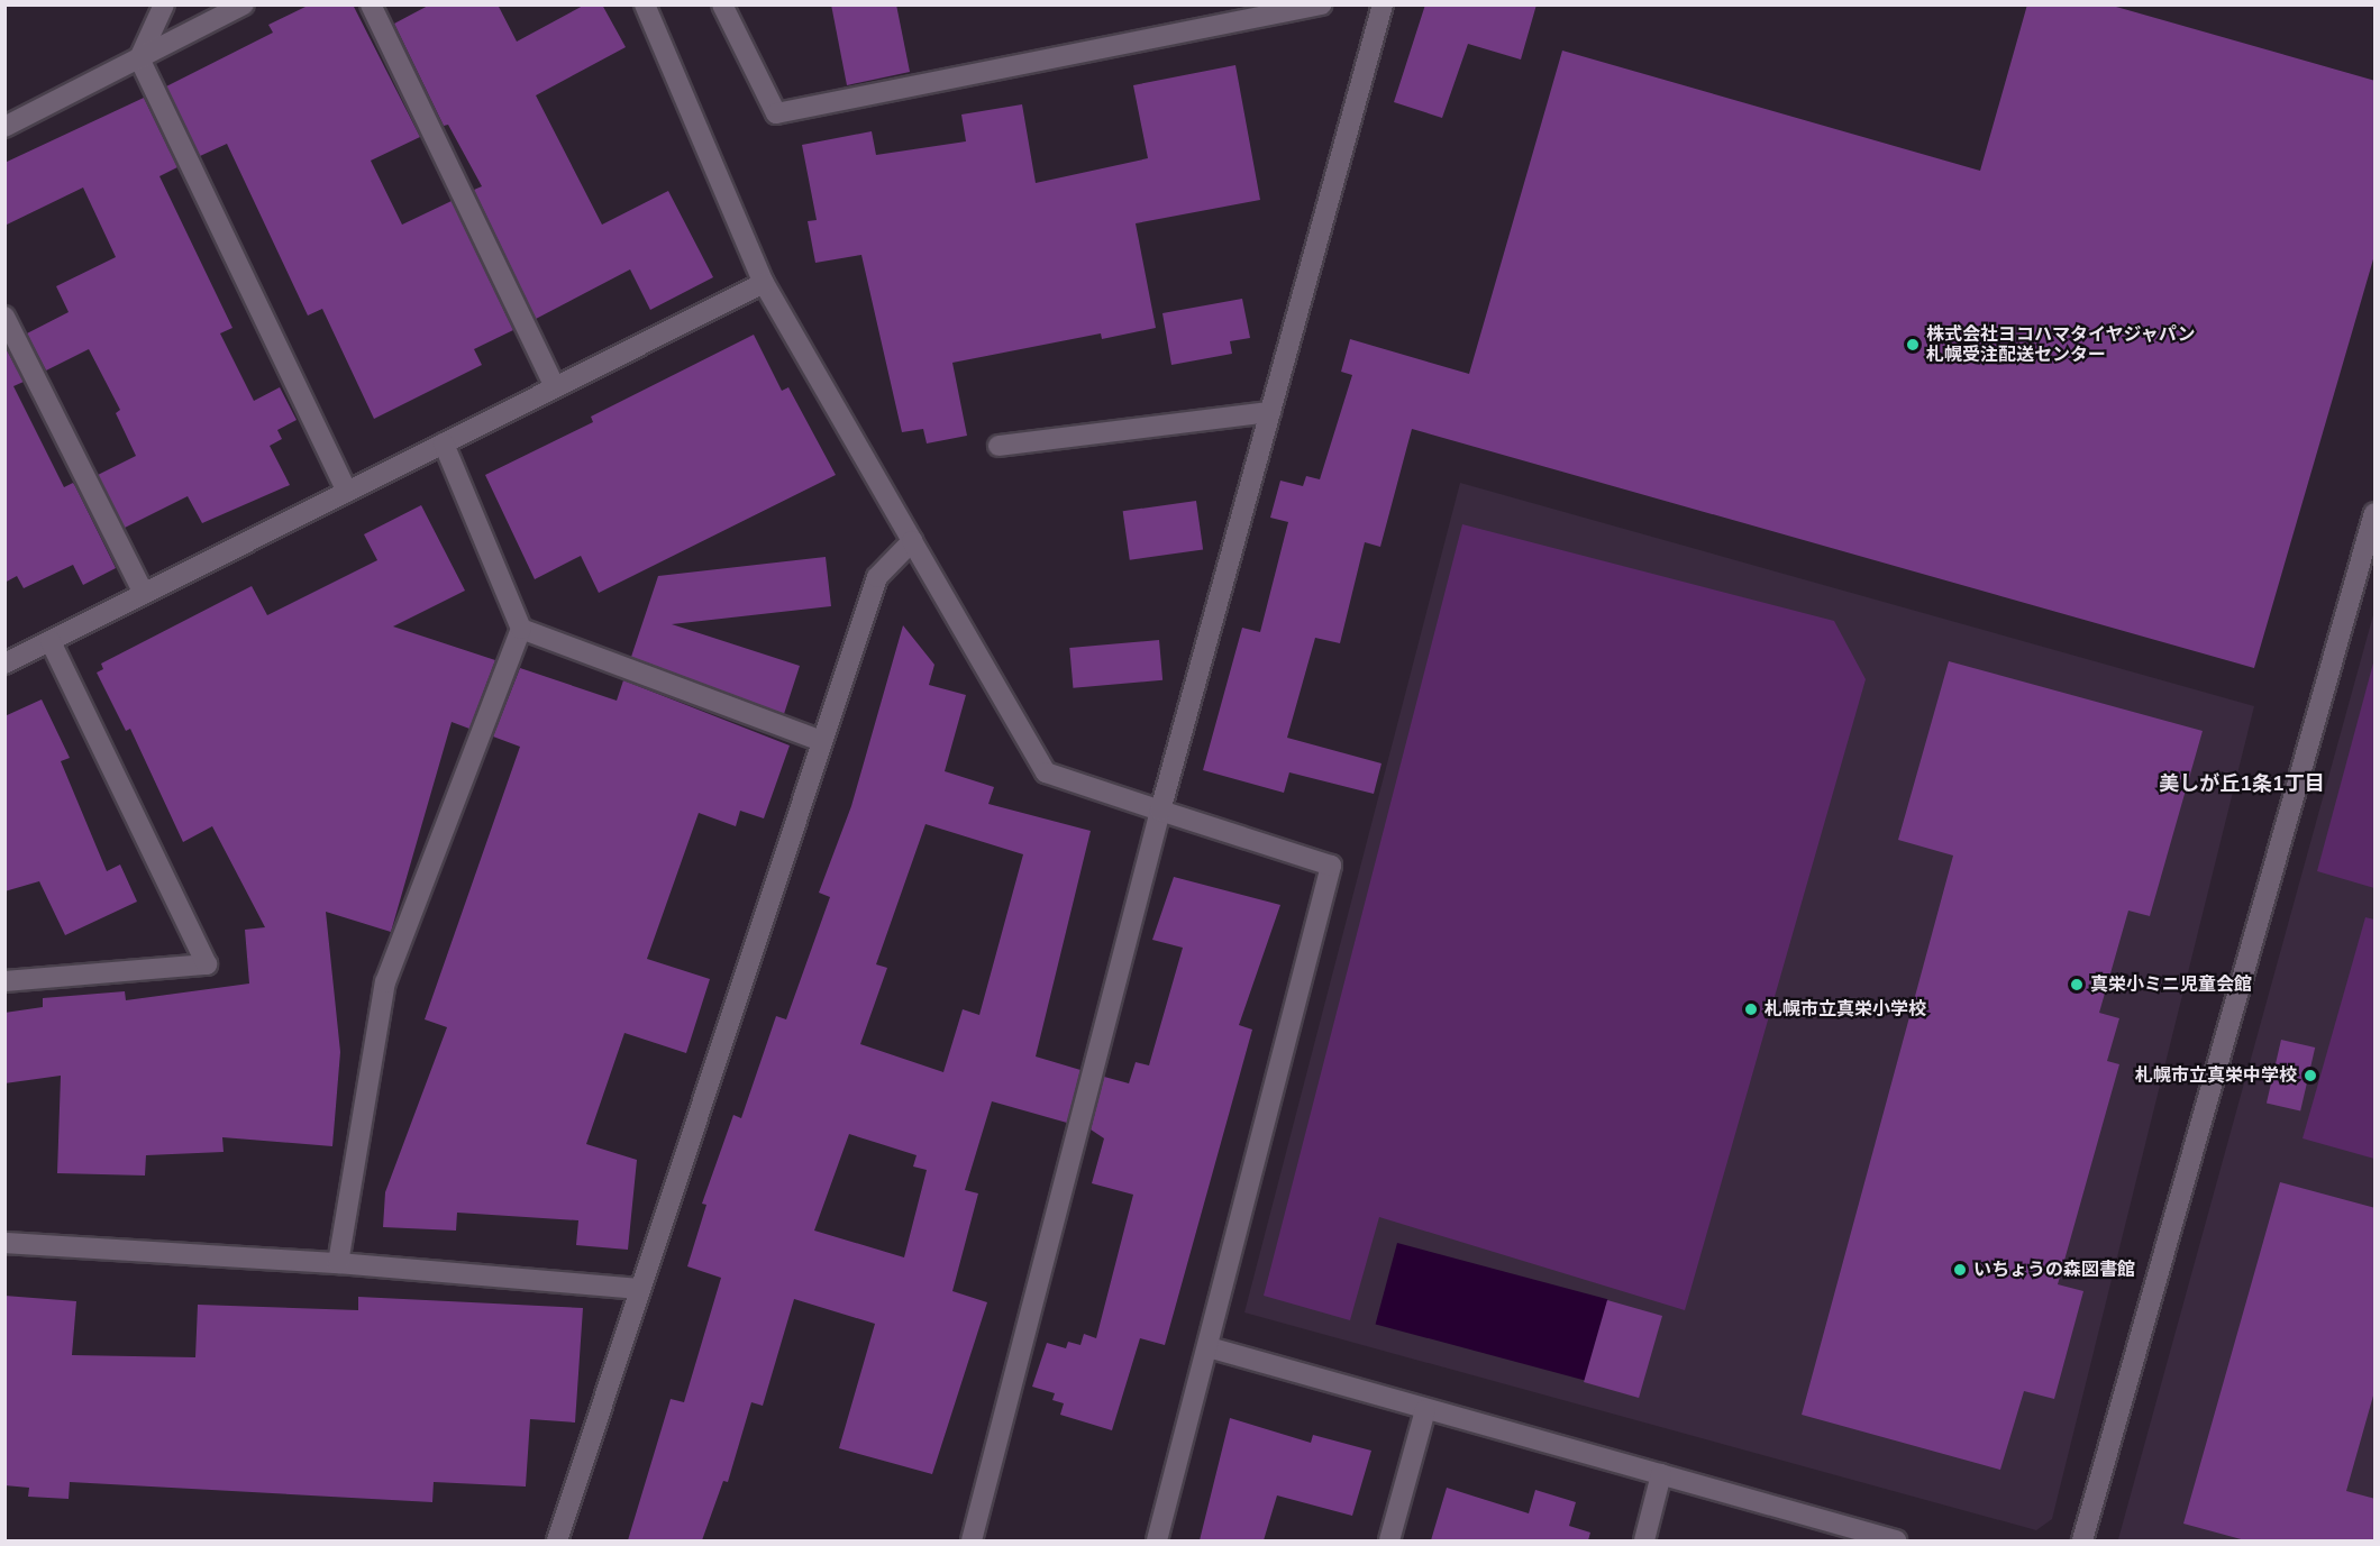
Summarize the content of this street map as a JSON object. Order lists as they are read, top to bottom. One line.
{"districts":["美しが丘1条1丁目"],"places":["株式会社ヨコハマタイヤジャパン 札幌受注配送センター","真栄小ミニ児童会館","札幌市立真栄小学校","札幌市立真栄中学校","いちょうの森図書館"]}
